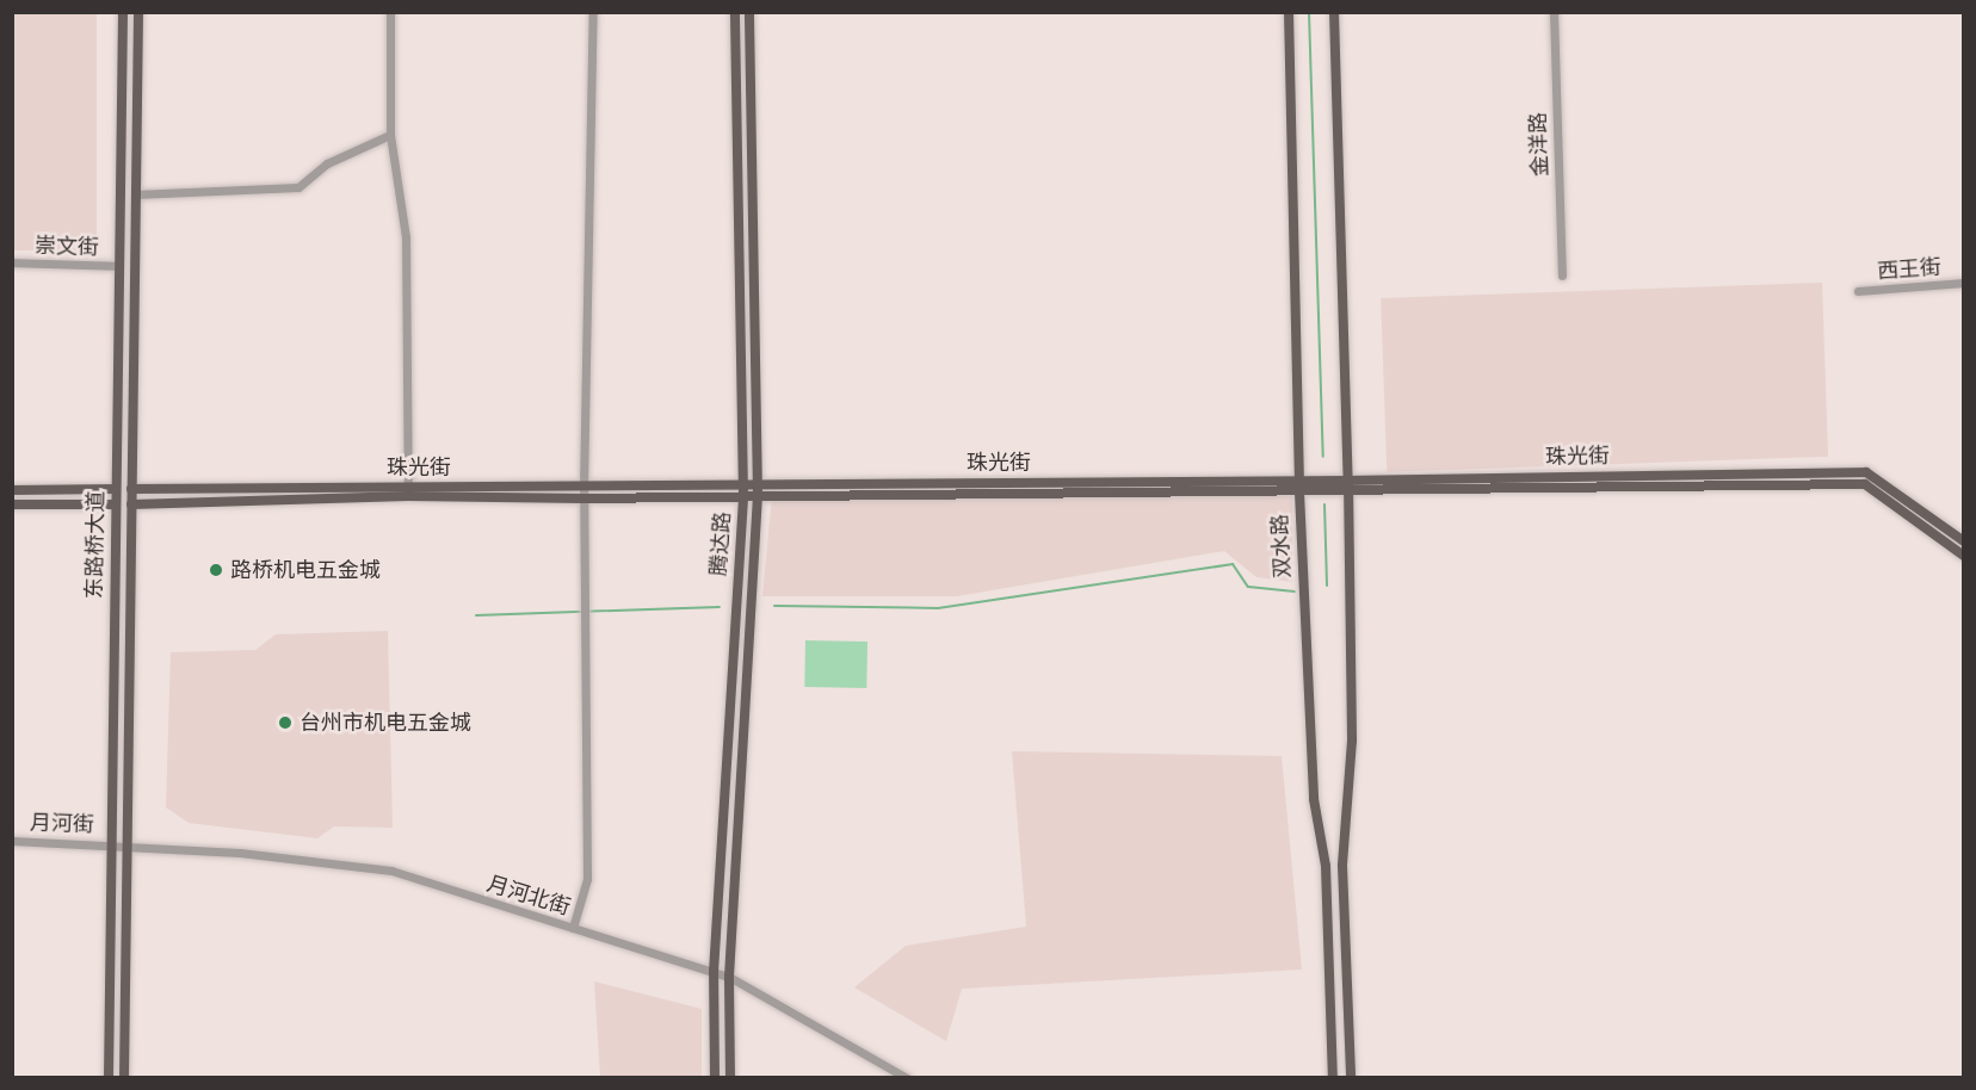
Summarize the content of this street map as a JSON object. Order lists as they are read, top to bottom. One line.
{"streets":{"main road":["珠光街","腾达路","东路桥大道","双水路"],"street":["金洋路","崇文街","西王街","月河街","月河北街"]},"crossings":[["崇文街","东路桥大道"],["珠光街","腾达路"],["珠光街","东路桥大道"],["珠光街","双水路"],["腾达路","月河北街"],["东路桥大道","月河街"],["东路桥大道","月河北街"],["月河街","月河北街"]],"places":["路桥机电五金城","台州市机电五金城"]}
